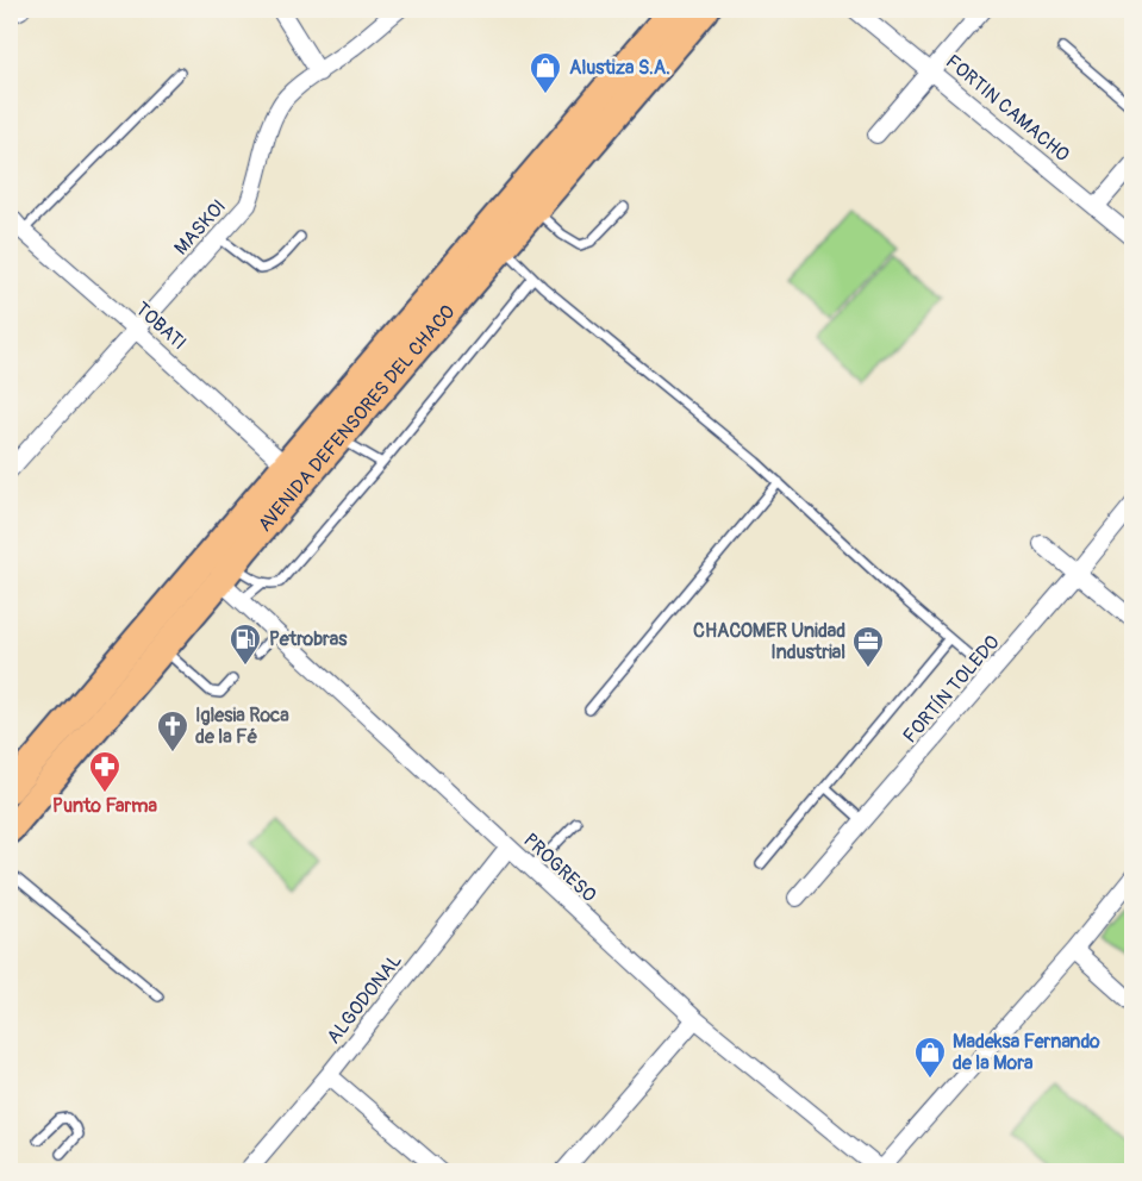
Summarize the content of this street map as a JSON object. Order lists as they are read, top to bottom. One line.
{"streets":{"highway":["AVENIDA DEFENSORES DEL CHACO"],"street":["FORTIN CAMACHO","MASKOI","TOBATI","FORTÍN TOLEDO","PROGRESO","ALGODONAL"]},"crossings":[["MASKOI","TOBATI"],["TOBATI","AVENIDA DEFENSORES DEL CHACO"],["AVENIDA DEFENSORES DEL CHACO","PROGRESO"],["PROGRESO","ALGODONAL"]],"places":{"shop":["Alustiza S.A.","Madeksa Fernando de la Mora"],"fuel station":["Petrobras"],"office":["CHACOMER Unidad Industrial"],"church":["Iglesia Roca de la Fé"],"pharmacy":["Punto Farma"]}}
